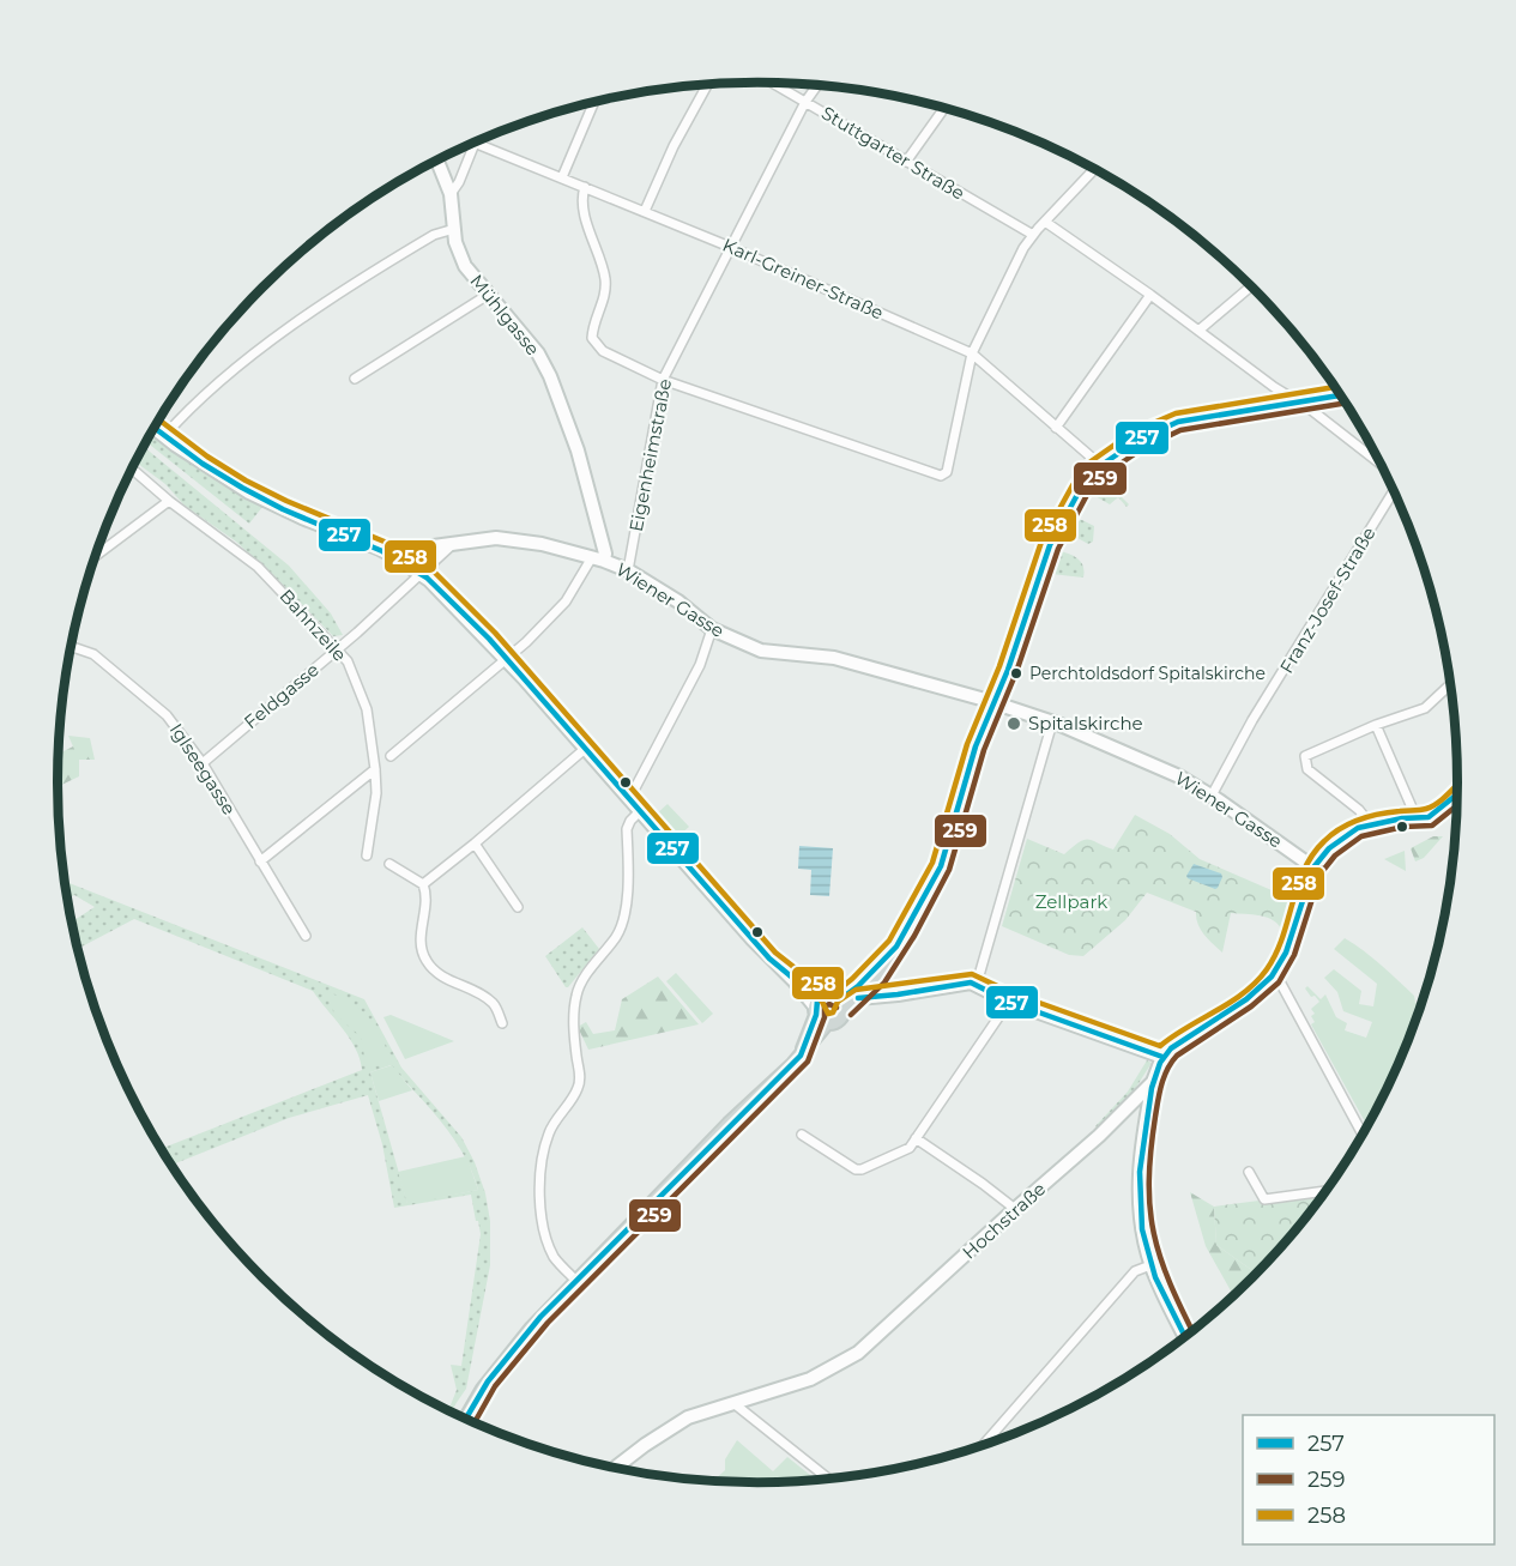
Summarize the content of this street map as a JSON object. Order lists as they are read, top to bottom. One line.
{"streets":{"main road":["Mühlgasse","Wiener Gasse","Hochstraße"],"street":["Stuttgarter Straße","Karl-Greiner-Straße","Eigenheimstraße","Franz-Josef-Straße","Bahnzeile","Feldgasse","Iglseegasse"]},"crossings":[["Stuttgarter Straße","Eigenheimstraße"],["Karl-Greiner-Straße","Eigenheimstraße"],["Mühlgasse","Wiener Gasse"],["Eigenheimstraße","Wiener Gasse"],["Wiener Gasse","Franz-Josef-Straße"],["Wiener Gasse","Feldgasse"],["Wiener Gasse","Hochstraße"],["Bahnzeile","Feldgasse"],["Feldgasse","Iglseegasse"]],"parks":["Zellpark"],"places":["Perchtoldsdorf Spitalskirche","Spitalskirche"],"lines":["transit line 258","transit line 257","transit line 259"],"legend":["257","259","258"]}
